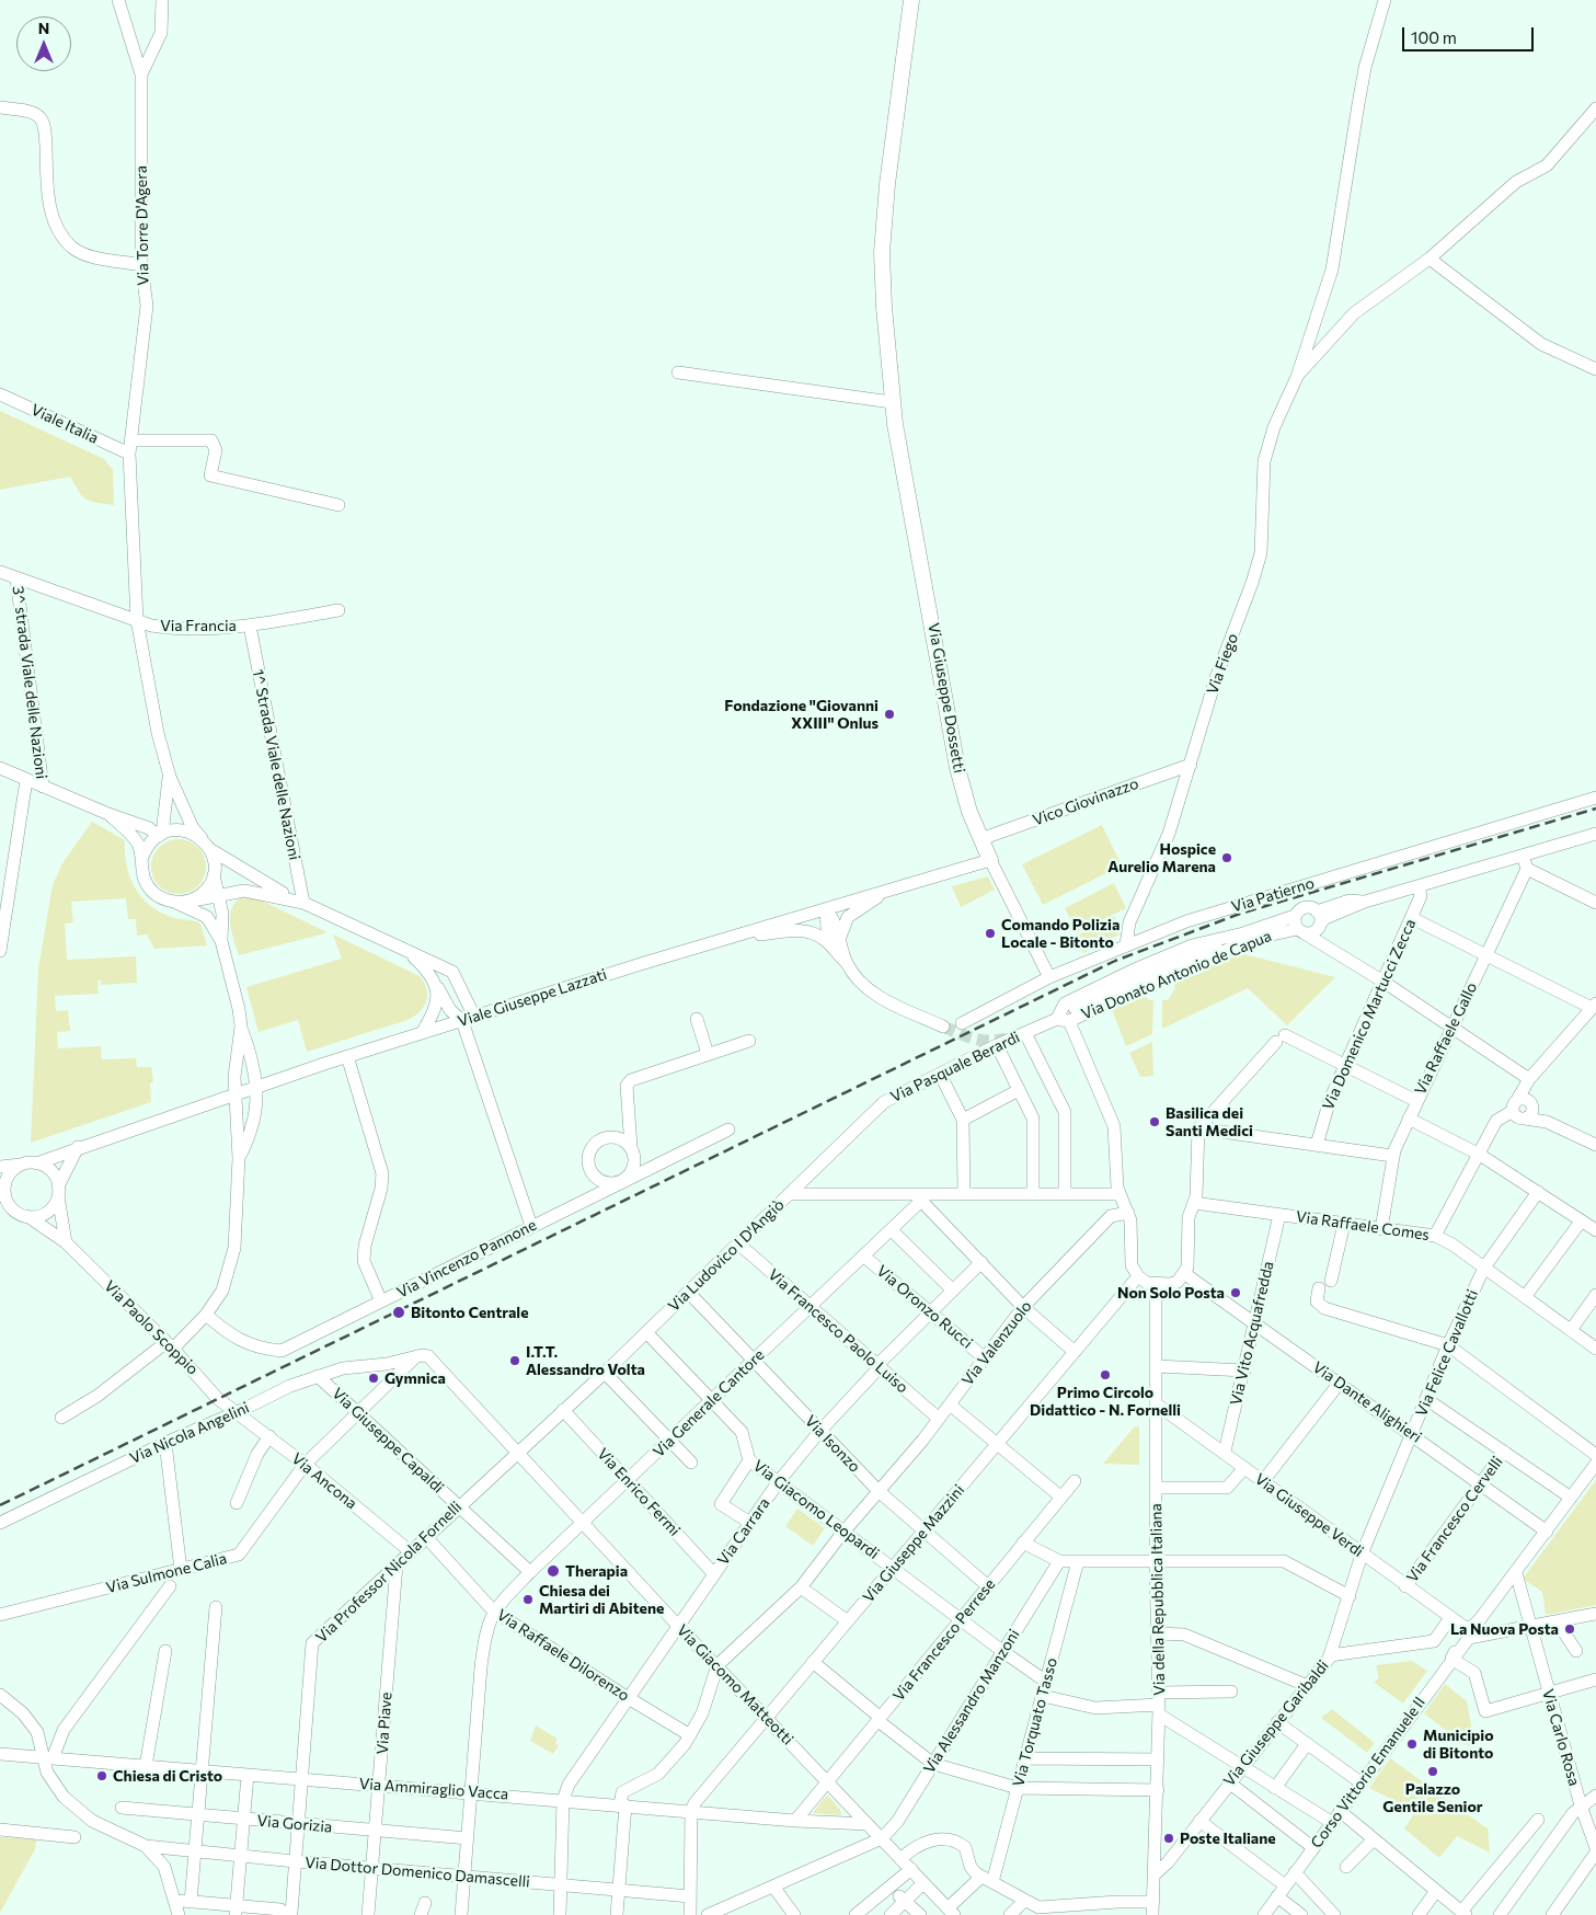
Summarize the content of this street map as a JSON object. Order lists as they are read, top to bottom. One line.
{"streets":{"main road":["Via Giuseppe Dossetti"],"street":["Via Torre D'Agera","Viale Italia","Via Francia","Via Fiego","3^ strada Viale delle Nazioni","1^ Strada Viale delle Nazioni","Vico Giovinazzo","Via Patierno","Via Donato Antonio de Capua","Viale Giuseppe Lazzati","Via Domenico Martucci Zecca","Via Raffaele Gallo","Via Pasquale Berardi","Via Raffaele Comes","Via Ludovico I D'Angiò","Via Vincenzo Pannone","Via Oronzo Rucci","Via Paolo Scoppio","Via Francesco Paolo Luiso","Via Vito Acquafredda","Via Valenzuolo","Via Felice Cavallotti","Via Dante Alighieri","Via Generale Cantore","Via Nicola Angelini","Via Giuseppe Capaldi","Via Isonzo","Via Ancona","Via Enrico Fermi","Via Giacomo Leopardi","Via Giuseppe Verdi","Via Francesco Cervelli","Via Carrara","Via Giuseppe Mazzini","Via Professor Nicola Fornelli","Via Sulmone Calia","Via della Repubblica Italiana","Via Francesco Perrese","Via Raffaele Dilorenzo","Via Giacomo Matteotti","Via Alessandro Manzoni","Via Torquato Tasso","Via Piave","Via Giuseppe Garibaldi","Via Carlo Rosa","Corso Vittorio Emanuele II","Via Ammiraglio Vacca","Via Gorizia","Via Dottor Domenico Damascelli"]},"crossings":[["Via Torre D'Agera","Viale Italia"],["Via Torre D'Agera","Via Francia"],["Via Francia","3^ strada Viale delle Nazioni"],["Via Francia","1^ Strada Viale delle Nazioni"],["Via Fiego","Vico Giovinazzo"],["Via Fiego","Via Patierno"],["Via Giuseppe Dossetti","Vico Giovinazzo"],["Via Giuseppe Dossetti","Via Patierno"],["Via Giuseppe Dossetti","Viale Giuseppe Lazzati"],["Via Donato Antonio de Capua","Via Domenico Martucci Zecca"],["Via Donato Antonio de Capua","Via Pasquale Berardi"],["Viale Giuseppe Lazzati","Via Paolo Scoppio"],["Via Raffaele Gallo","Via Raffaele Comes"],["Via Pasquale Berardi","Via Ludovico I D'Angiò"],["Via Raffaele Comes","Via Vito Acquafredda"],["Via Raffaele Comes","Via Felice Cavallotti"],["Via Ludovico I D'Angiò","Via Francesco Paolo Luiso"],["Via Ludovico I D'Angiò","Via Generale Cantore"],["Via Ludovico I D'Angiò","Via Isonzo"],["Via Ludovico I D'Angiò","Via Enrico Fermi"],["Via Ludovico I D'Angiò","Via Giacomo Leopardi"],["Via Ludovico I D'Angiò","Via Professor Nicola Fornelli"],["Via Ludovico I D'Angiò","Via Giacomo Matteotti"],["Via Oronzo Rucci","Via Valenzuolo"],["Via Oronzo Rucci","Via Generale Cantore"],["Via Oronzo Rucci","Via Carrara"],["Via Paolo Scoppio","Via Nicola Angelini"],["Via Paolo Scoppio","Via Ancona"],["Via Francesco Paolo Luiso","Via Valenzuolo"],["Via Francesco Paolo Luiso","Via Generale Cantore"],["Via Francesco Paolo Luiso","Via Carrara"],["Via Vito Acquafredda","Via Dante Alighieri"],["Via Vito Acquafredda","Via Giuseppe Verdi"],["Via Valenzuolo","Via Isonzo"],["Via Valenzuolo","Via Giacomo Leopardi"],["Via Valenzuolo","Via Giacomo Matteotti"],["Via Felice Cavallotti","Via Dante Alighieri"],["Via Felice Cavallotti","Via Giuseppe Verdi"],["Via Felice Cavallotti","Via Giuseppe Garibaldi"],["Via Dante Alighieri","Via Francesco Cervelli"],["Via Generale Cantore","Via Giuseppe Capaldi"],["Via Generale Cantore","Via Isonzo"],["Via Generale Cantore","Via Enrico Fermi"],["Via Generale Cantore","Via Giacomo Leopardi"],["Via Generale Cantore","Via Raffaele Dilorenzo"],["Via Generale Cantore","Via Giacomo Matteotti"],["Via Nicola Angelini","Via Giuseppe Capaldi"],["Via Nicola Angelini","Via Ancona"],["Via Nicola Angelini","Via Sulmone Calia"],["Via Nicola Angelini","Via Giacomo Matteotti"],["Via Giuseppe Capaldi","Via Professor Nicola Fornelli"],["Via Giuseppe Capaldi","Via Sulmone Calia"],["Via Isonzo","Via Carrara"],["Via Isonzo","Via Giuseppe Mazzini"],["Via Isonzo","Via Francesco Perrese"],["Via Ancona","Via Professor Nicola Fornelli"],["Via Ancona","Via Sulmone Calia"],["Via Enrico Fermi","Via Carrara"],["Via Giacomo Leopardi","Via Carrara"],["Via Giacomo Leopardi","Via Giuseppe Mazzini"],["Via Giacomo Leopardi","Via Francesco Perrese"],["Via Giacomo Leopardi","Via Alessandro Manzoni"],["Via Giacomo Leopardi","Via Torquato Tasso"],["Via Giuseppe Verdi","Via Francesco Cervelli"],["Via Giuseppe Verdi","Via della Repubblica Italiana"],["Via Giuseppe Verdi","Via Giuseppe Garibaldi"],["Via Carrara","Via Raffaele Dilorenzo"],["Via Carrara","Via Giacomo Matteotti"],["Via Carrara","Via Ammiraglio Vacca"],["Via Giuseppe Mazzini","Via Giacomo Matteotti"],["Via Giuseppe Mazzini","Via Ammiraglio Vacca"],["Via Professor Nicola Fornelli","Via Raffaele Dilorenzo"],["Via Professor Nicola Fornelli","Via Giacomo Matteotti"],["Via Professor Nicola Fornelli","Via Piave"],["Via Professor Nicola Fornelli","Via Ammiraglio Vacca"],["Via Professor Nicola Fornelli","Via Gorizia"],["Via Professor Nicola Fornelli","Via Dottor Domenico Damascelli"],["Via Sulmone Calia","Via Giacomo Matteotti"],["Via della Repubblica Italiana","Via Giuseppe Garibaldi"],["Via Francesco Perrese","Via Giacomo Matteotti"],["Via Francesco Perrese","Via Ammiraglio Vacca"],["Via Giacomo Matteotti","Via Alessandro Manzoni"],["Via Giacomo Matteotti","Via Ammiraglio Vacca"],["Via Piave","Via Ammiraglio Vacca"],["Via Piave","Via Gorizia"],["Via Piave","Via Dottor Domenico Damascelli"],["Via Carlo Rosa","Corso Vittorio Emanuele II"]],"places":["Fondazione \"Giovanni XXIII\" Onlus","Hospice Aurelio Marena","Comando Polizia Locale - Bitonto","Basilica dei Santi Medici","Non Solo Posta","Bitonto Centrale","I.T.T. Alessandro Volta","Primo Circolo Didattico - N. Fornelli","Gymnica","Therapia","Chiesa dei Martiri di Abitene","La Nuova Posta","Municipio di Bitonto","Palazzo Gentile Senior","Chiesa di Cristo","Poste Italiane"],"scale_bar":"100 m","north":"top"}
